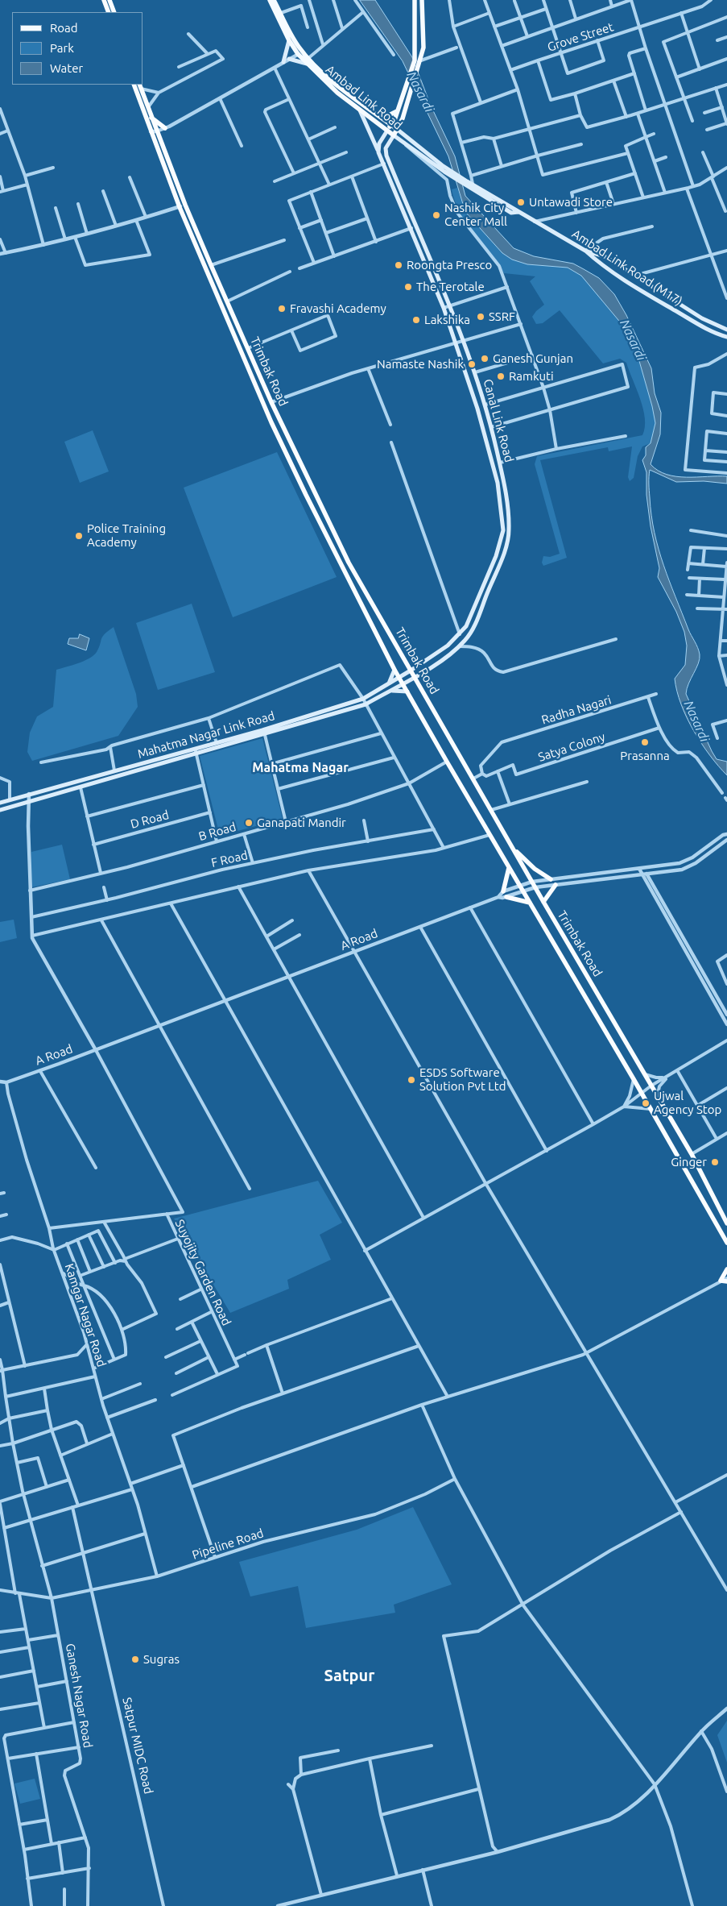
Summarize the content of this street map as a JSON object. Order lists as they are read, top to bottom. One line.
{"streets":{"highway":["Trimbak Road"],"main road":["Ambad Link Road","Ambad Link Road (M17)","Canal Link Road","Mahatma Nagar Link Road"],"street":["Grove Street","Radha Nagari","Satya Colony","D Road","B Road","F Road","A Road","Suyojity Garden Road","Kamgar Nagar Road","Pipeline Road","Ganesh Nagar Road","Satpur MIDC Road"]},"crossings":[["Ambad Link Road","Ambad Link Road (M17)"],["Ambad Link Road","Canal Link Road"],["Trimbak Road","Canal Link Road"],["Trimbak Road","Mahatma Nagar Link Road"],["Trimbak Road","B Road"],["Trimbak Road","A Road"],["Canal Link Road","Mahatma Nagar Link Road"],["A Road","Suyojity Garden Road"],["A Road","Kamgar Nagar Road"],["Kamgar Nagar Road","Pipeline Road"],["Pipeline Road","Ganesh Nagar Road"],["Pipeline Road","Satpur MIDC Road"]],"districts":["Mahatma Nagar","Satpur"],"water":["Nasardi"],"places":["Untawadi Store","Nashik City Center Mall","Roongta Presco","The Terotale","Fravashi Academy","SSRF","Lakshika","Ganesh Gunjan","Namaste Nashik","Ramkuti","Police Training Academy","Prasanna","Ganapati Mandir","ESDS Software Solution Pvt Ltd","Ujwal Agency Stop","Ginger","Sugras"],"legend":["Road","Park","Water"]}
